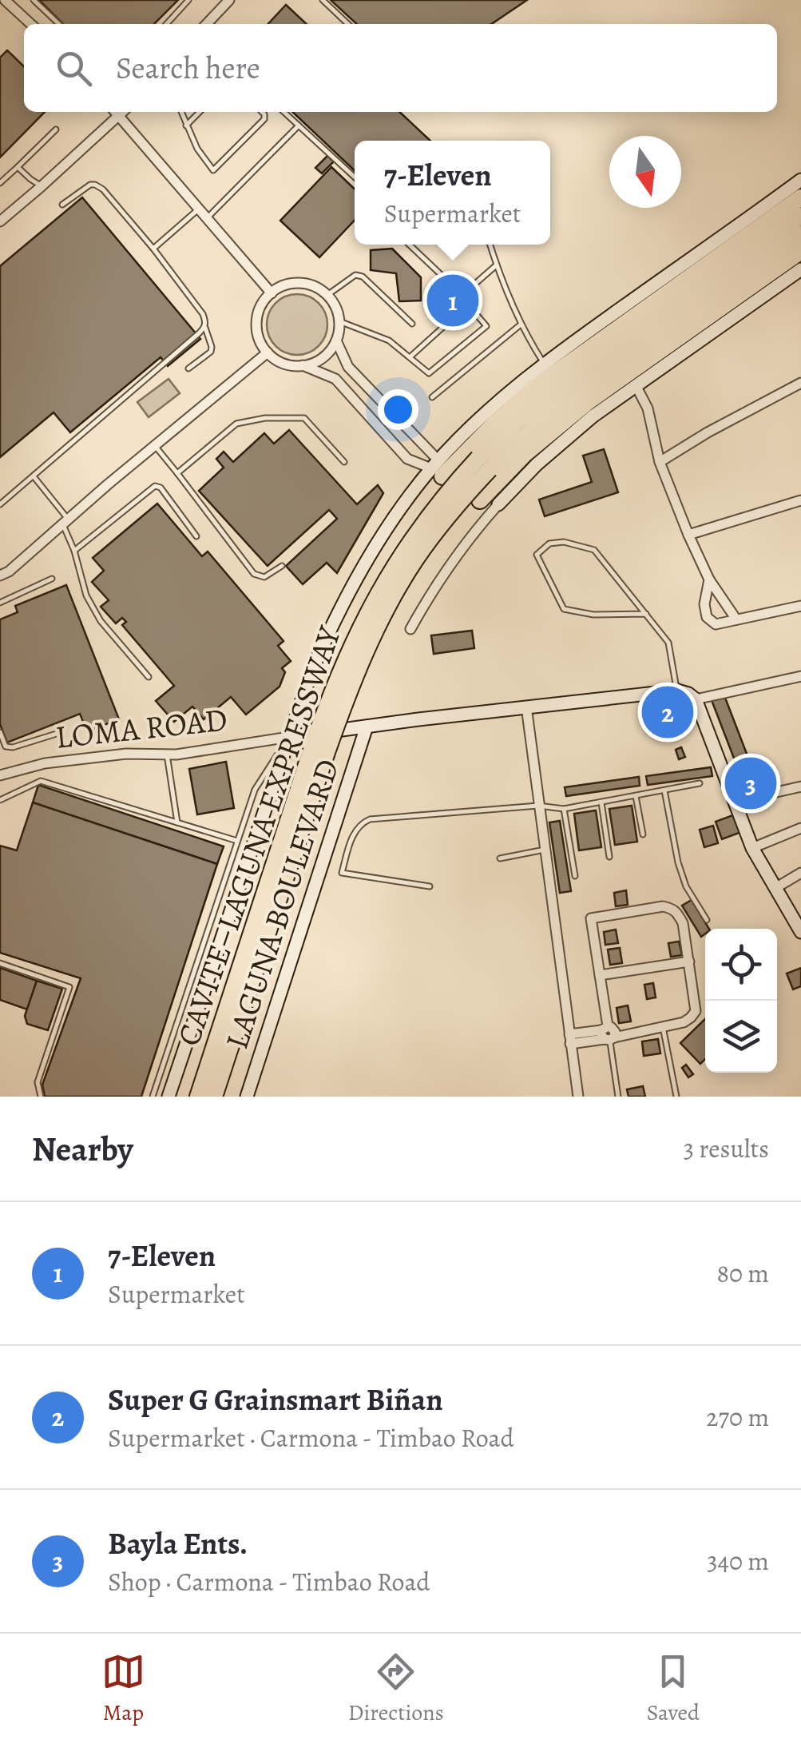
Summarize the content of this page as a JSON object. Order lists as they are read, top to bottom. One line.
{"streets":{"highway":["CAVITE–LAGUNA EXPRESSWAY"],"main road":["LAGUNA BOULEVARD"],"street":["LOMA ROAD"]},"crossings":[["LOMA ROAD","LAGUNA BOULEVARD"]],"north":"bottom","page":{"search":"Search here","popup":["7-Eleven","Supermarket"],"pins":["1","2","3"],"heading":["Nearby","3 results"],"list":[{"mark":"1","name":"7-Eleven","note":"Supermarket","value":"80 m"},{"mark":"2","name":"Super G Grainsmart Biñan","note":"Supermarket · Carmona - Timbao Road","value":"270 m"},{"mark":"3","name":"Bayla Ents.","note":"Shop · Carmona - Timbao Road","value":"340 m"}],"nav":["Map","Directions","Saved"]}}
